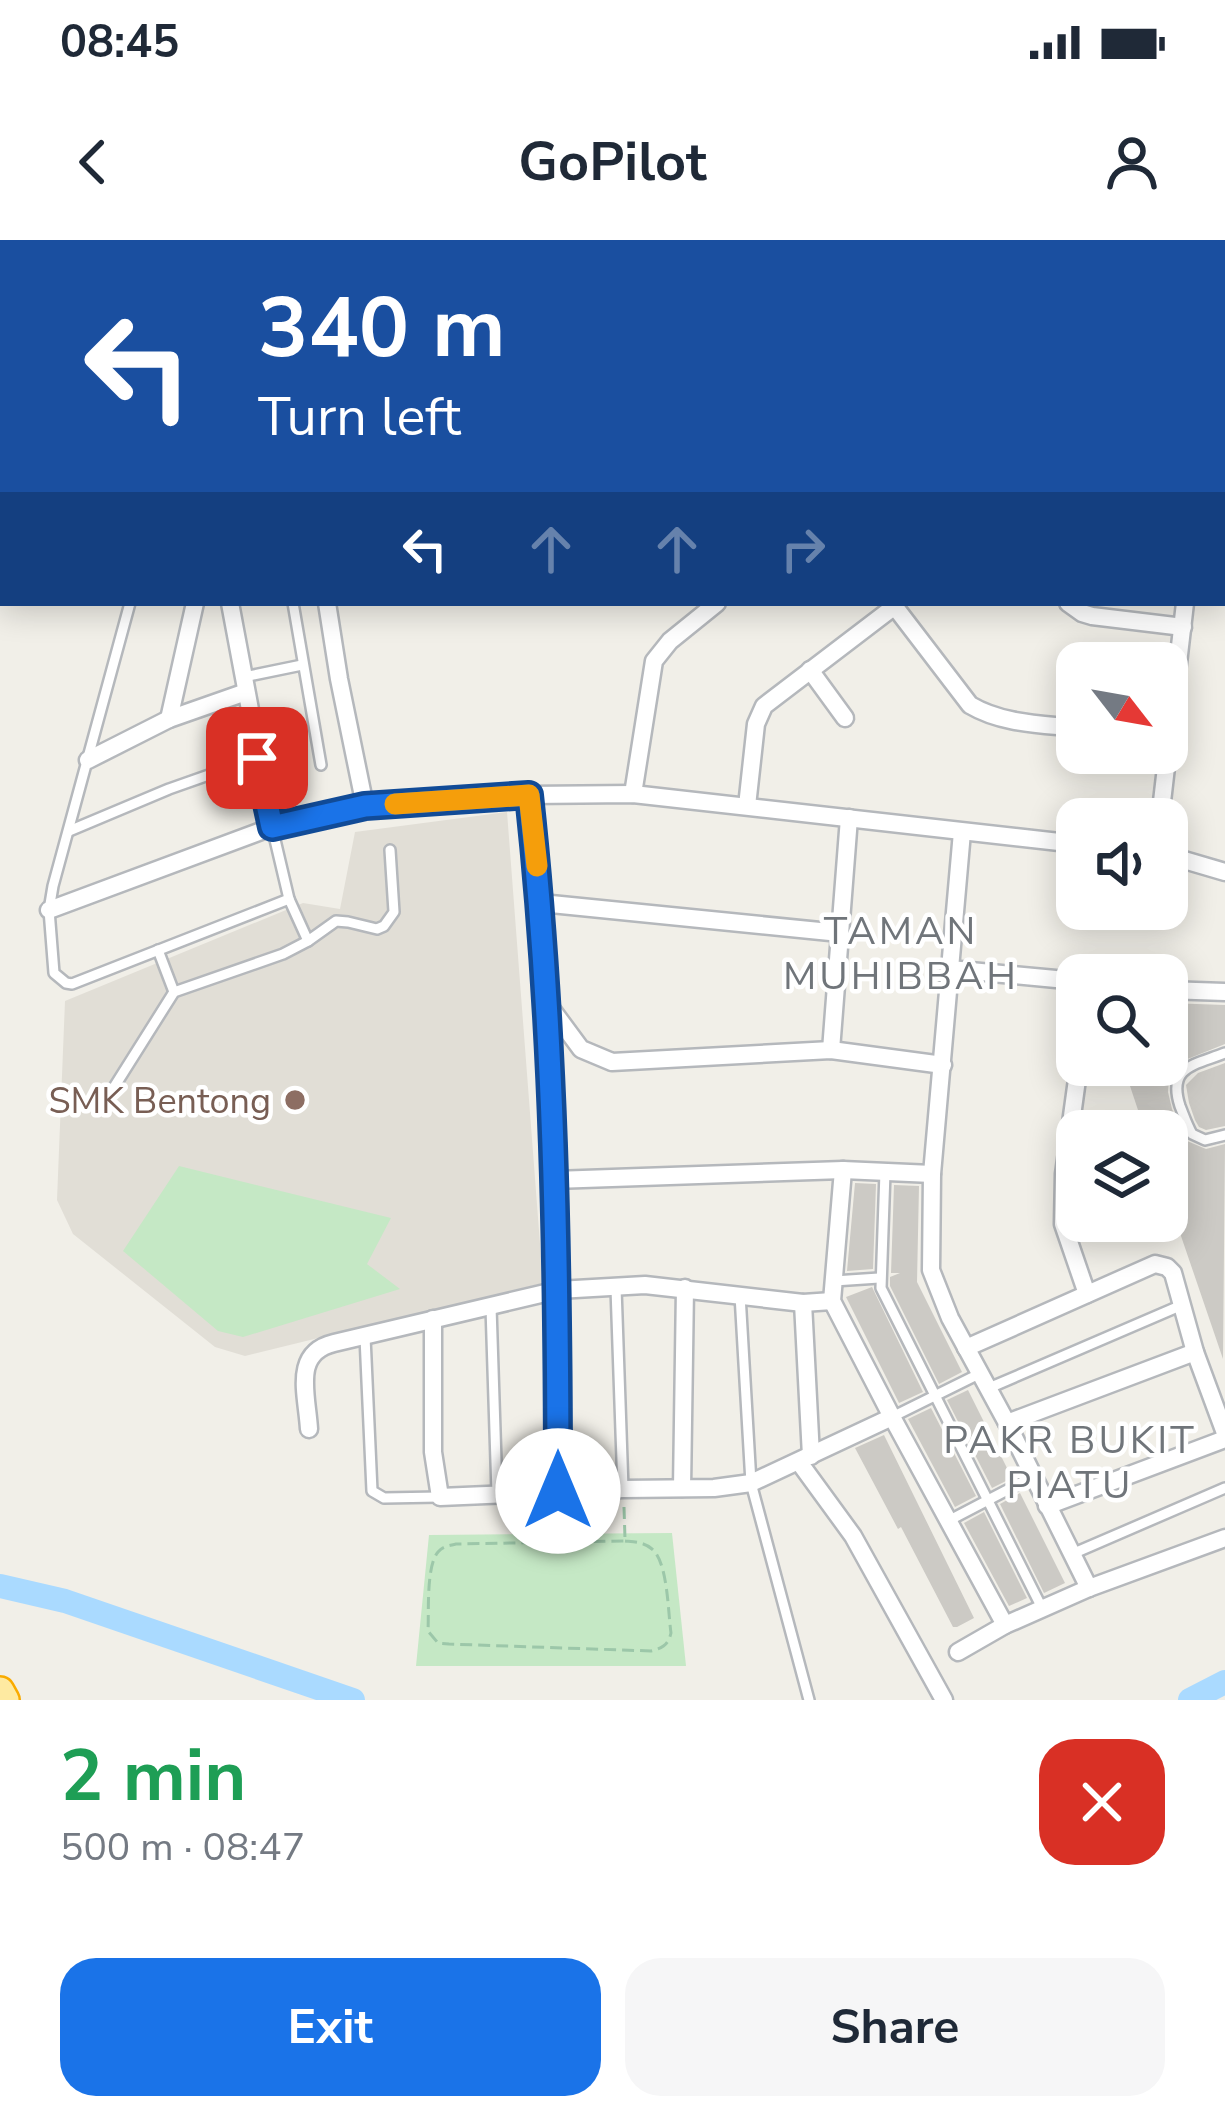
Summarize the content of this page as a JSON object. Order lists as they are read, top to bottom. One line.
{"districts":["TAMAN MUHIBBAH","PAKR BUKIT PIATU"],"places":["SMK Bentong"],"north":"bottom right","page":{"status":"08:45","header":"GoPilot","turn":["340 m","Turn left"],"heading":["2 min","500 m · 08:47"],"buttons":["Exit","Share"]}}
